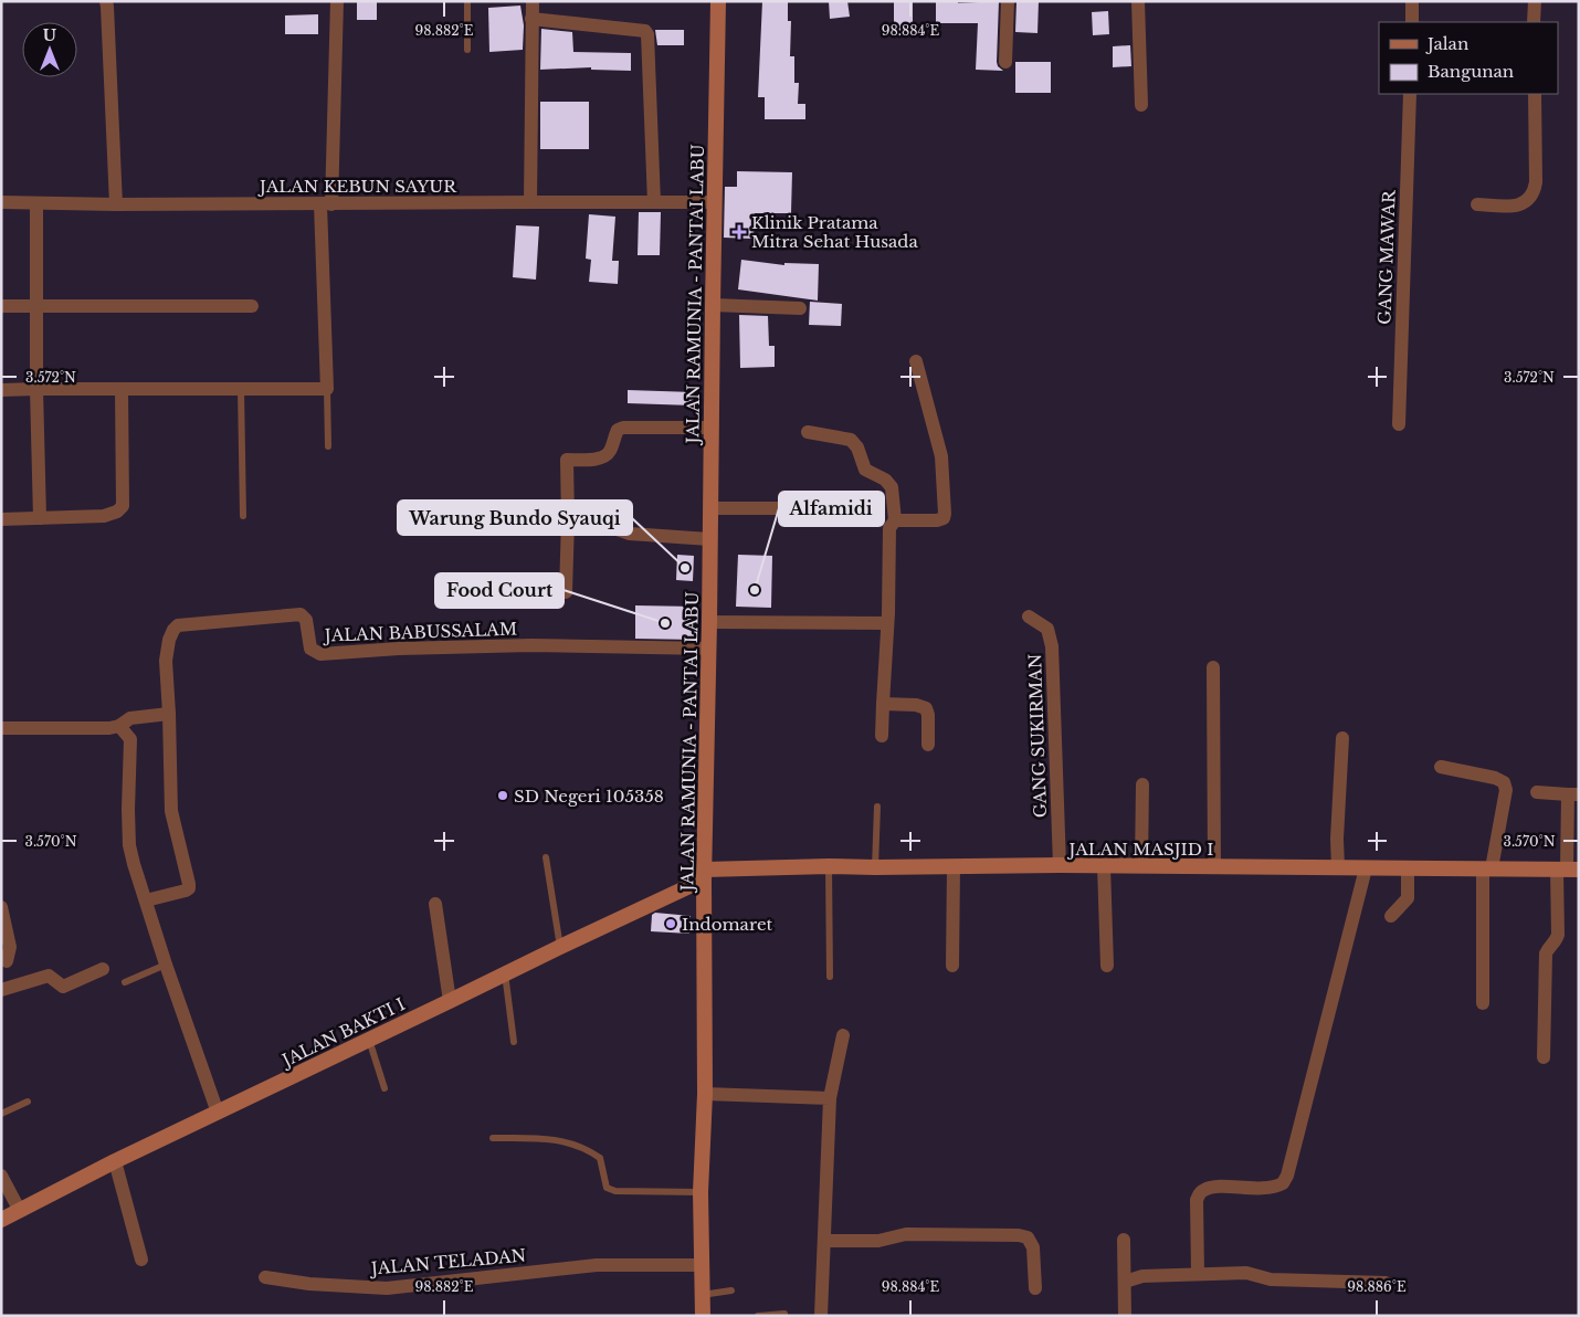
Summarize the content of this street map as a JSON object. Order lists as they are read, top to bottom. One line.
{"streets":{"main road":["JALAN RAMUNIA - PANTAI LABU","JALAN MASJID I","JALAN BAKTI I"],"street":["JALAN KEBUN SAYUR","GANG MAWAR","JALAN BABUSSALAM","GANG SUKIRMAN","JALAN TELADAN"]},"crossings":[["JALAN KEBUN SAYUR","JALAN RAMUNIA - PANTAI LABU"],["JALAN RAMUNIA - PANTAI LABU","JALAN BABUSSALAM"],["JALAN RAMUNIA - PANTAI LABU","JALAN MASJID I"],["JALAN RAMUNIA - PANTAI LABU","JALAN BAKTI I"],["JALAN RAMUNIA - PANTAI LABU","JALAN TELADAN"],["GANG SUKIRMAN","JALAN MASJID I"],["JALAN MASJID I","JALAN BAKTI I"]],"places":{"health":["Klinik Pratama Mitra Sehat Husada"],"other":["Warung Bundo Syauqi","Alfamidi","Food Court","SD Negeri 105358","Indomaret"]},"legend":["Jalan","Bangunan"],"north":"top","coordinates":["98.882°E","98.884°E","3.572°N","3.570°N","98.886°E"]}
